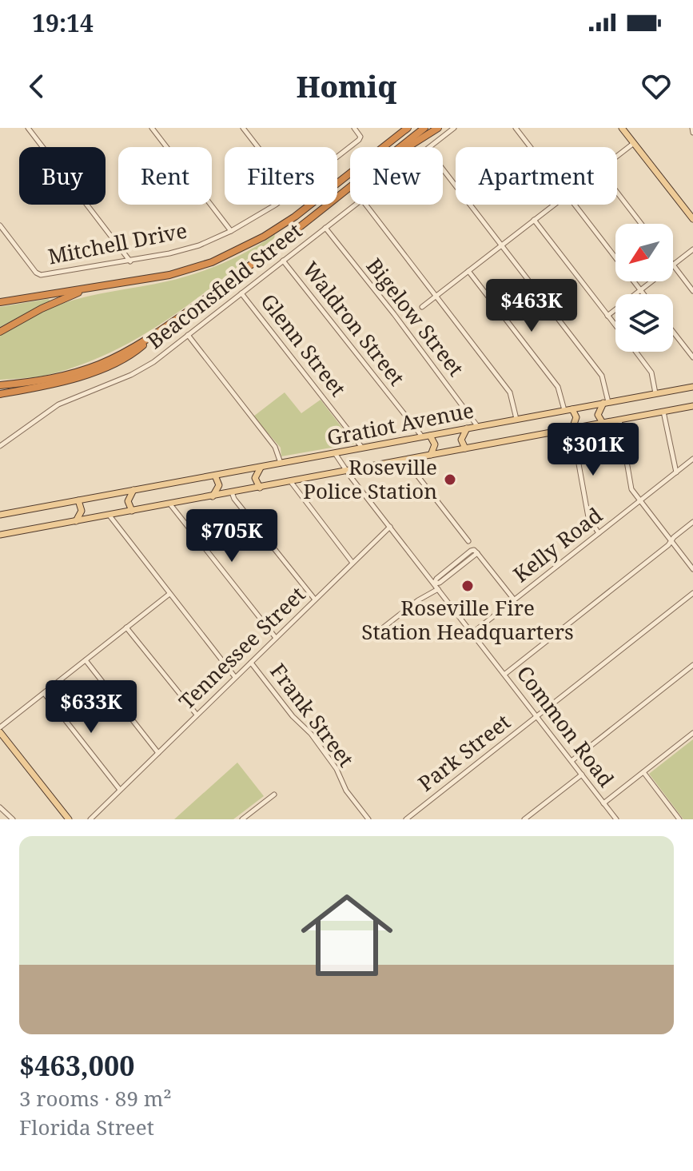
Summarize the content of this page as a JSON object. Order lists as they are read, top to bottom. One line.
{"streets":{"main road":["Gratiot Avenue"],"street":["Mitchell Drive","Beaconsfield Street","Bigelow Street","Waldron Street","Glenn Street","Kelly Road","Tennessee Street","Frank Street","Common Road","Park Street"]},"crossings":[["Beaconsfield Street","Bigelow Street"],["Beaconsfield Street","Waldron Street"],["Beaconsfield Street","Glenn Street"],["Bigelow Street","Gratiot Avenue"],["Waldron Street","Gratiot Avenue"],["Glenn Street","Gratiot Avenue"],["Gratiot Avenue","Common Road"],["Kelly Road","Common Road"],["Tennessee Street","Frank Street"],["Tennessee Street","Common Road"],["Common Road","Park Street"]],"places":["Roseville Police Station","Roseville Fire Station Headquarters"],"north":"bottom left","page":{"status":"19:14","header":"Homiq","chip":["Buy","Rent","Filters","New","Apartment"],"price":["$463K","$301K","$705K","$633K"],"list":[{"name":"$463,000","note":"3 rooms · 89 m² · Florida Street"}]}}
